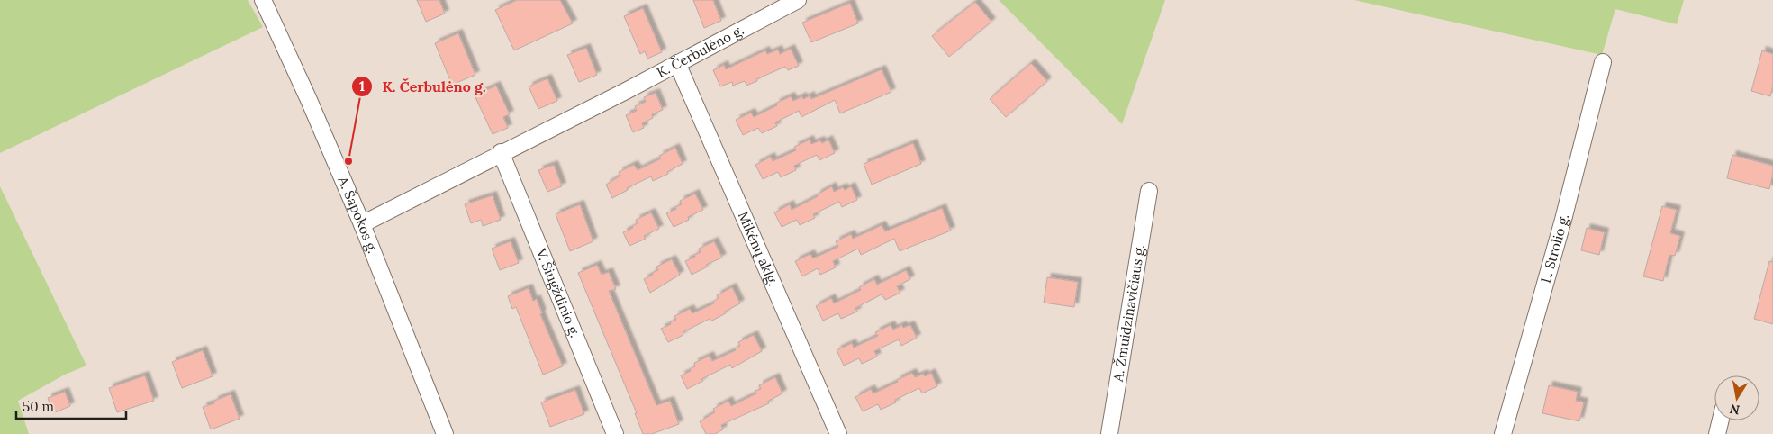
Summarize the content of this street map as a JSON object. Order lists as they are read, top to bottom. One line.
{"streets":{"street":["K. Čerbulėno g.","A. Šapokos g.","Mikėnų aklg.","L. Strolio g.","V. Šiugždinio g.","A. Žmuidzinavičiaus g."]},"crossings":[["K. Čerbulėno g.","A. Šapokos g."],["K. Čerbulėno g.","Mikėnų aklg."],["K. Čerbulėno g.","V. Šiugždinio g."]],"places":["K. Čerbulėno g."],"scale_bar":"50 m","north":"bottom"}
